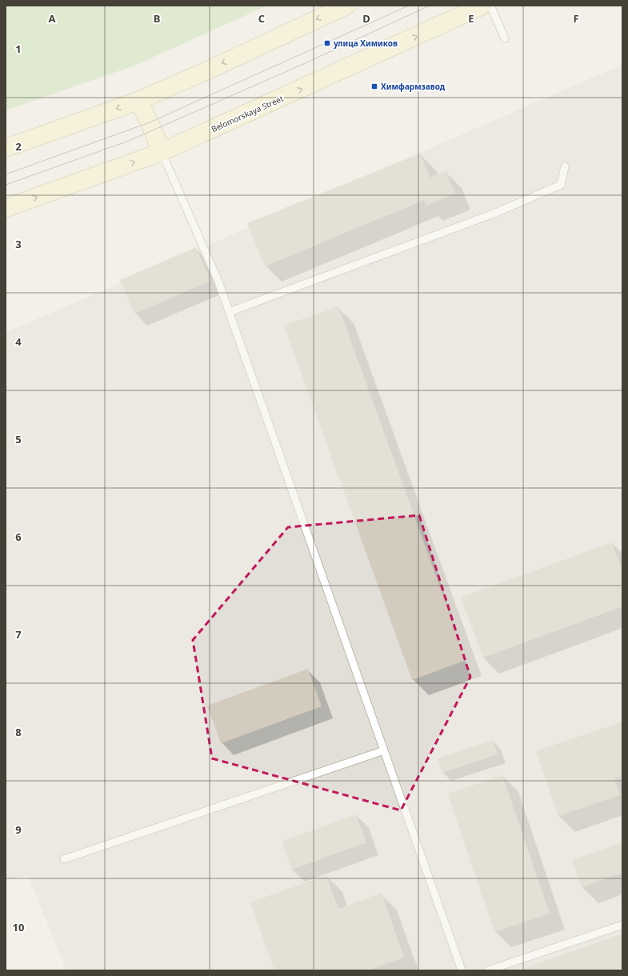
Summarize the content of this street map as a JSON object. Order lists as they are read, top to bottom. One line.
{"streets":{"main road":["Belomorskaya Street"]},"places":{"transit":["улица Химиков","Химфармзавод"]},"grid":{"columns":["A","B","C","D","E","F"],"rows":["1","2","3","4","5","6","7","8","9","10"]}}
